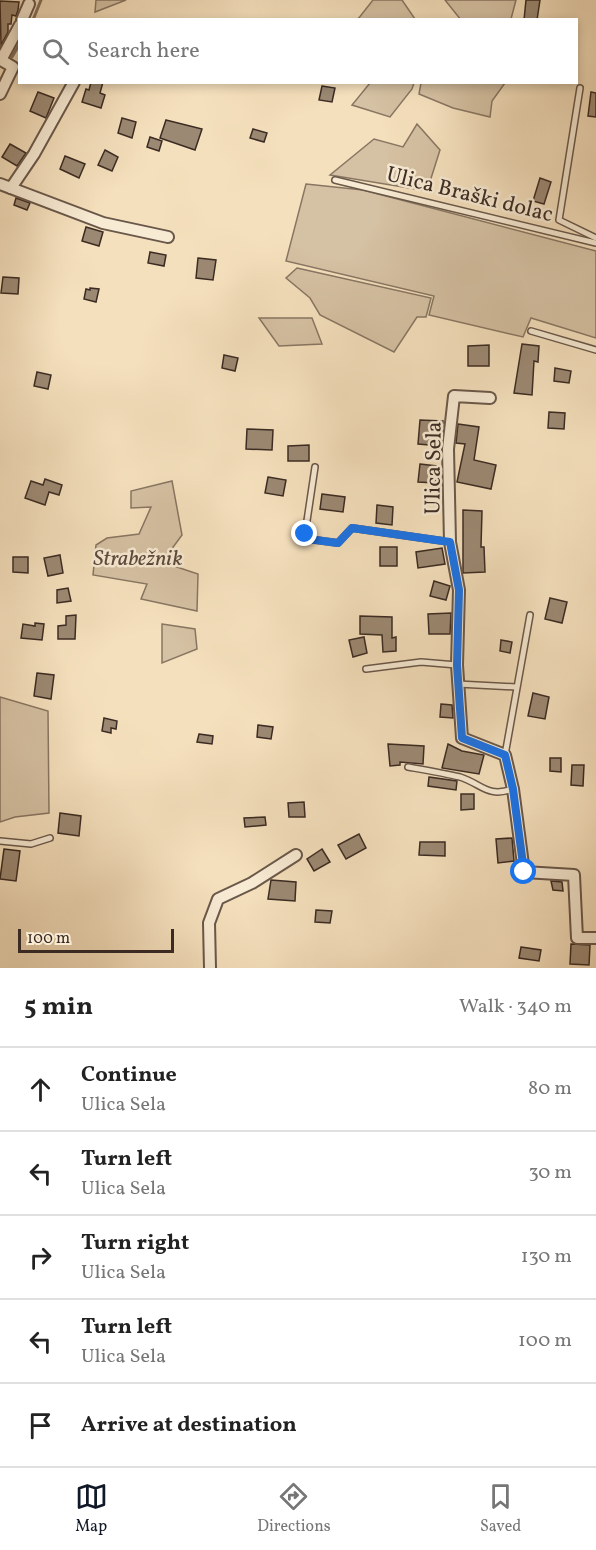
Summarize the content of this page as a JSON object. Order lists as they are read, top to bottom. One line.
{"streets":{"street":["Ulica Sela"],"lane":["Ulica Braški dolac"]},"parks":["Strabežnik"],"scale_bar":"100 m","page":{"search":"Search here","scale":"100 m","heading":["5 min","Walk · 340 m"],"list":[["Continue","Ulica Sela","80 m"],["Turn left","Ulica Sela","30 m"],["Turn right","Ulica Sela","130 m"],["Turn left","Ulica Sela","100 m"],"Arrive at destination"],"nav":["Map","Directions","Saved"]}}
